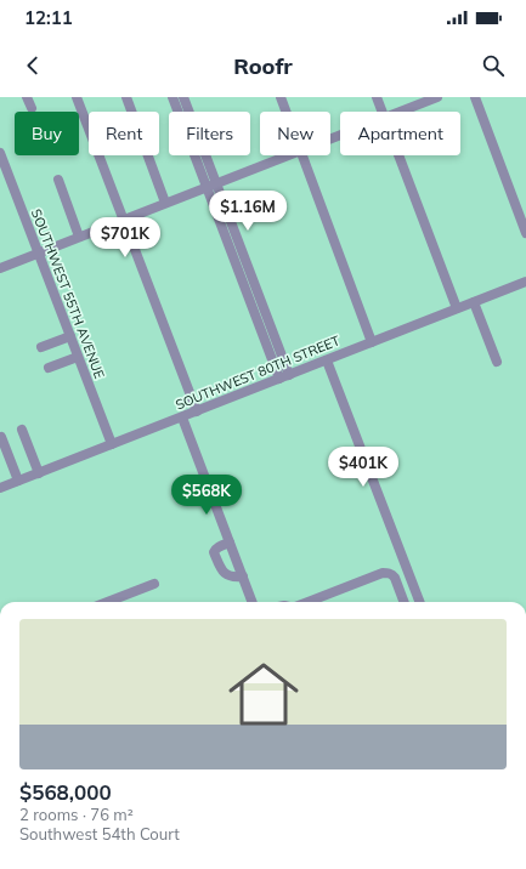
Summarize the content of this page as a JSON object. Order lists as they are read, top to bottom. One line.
{"streets":{"street":["SOUTHWEST 55TH AVENUE","SOUTHWEST 80TH STREET"]},"crossings":[["SOUTHWEST 55TH AVENUE","SOUTHWEST 80TH STREET"]],"page":{"status":"12:11","header":"Roofr","chip":["Buy","Rent","Filters","New","Apartment"],"price":["$1.16M","$701K","$401K","$568K"],"list":[{"name":"$568,000","note":"2 rooms · 76 m² · Southwest 54th Court"}]}}
